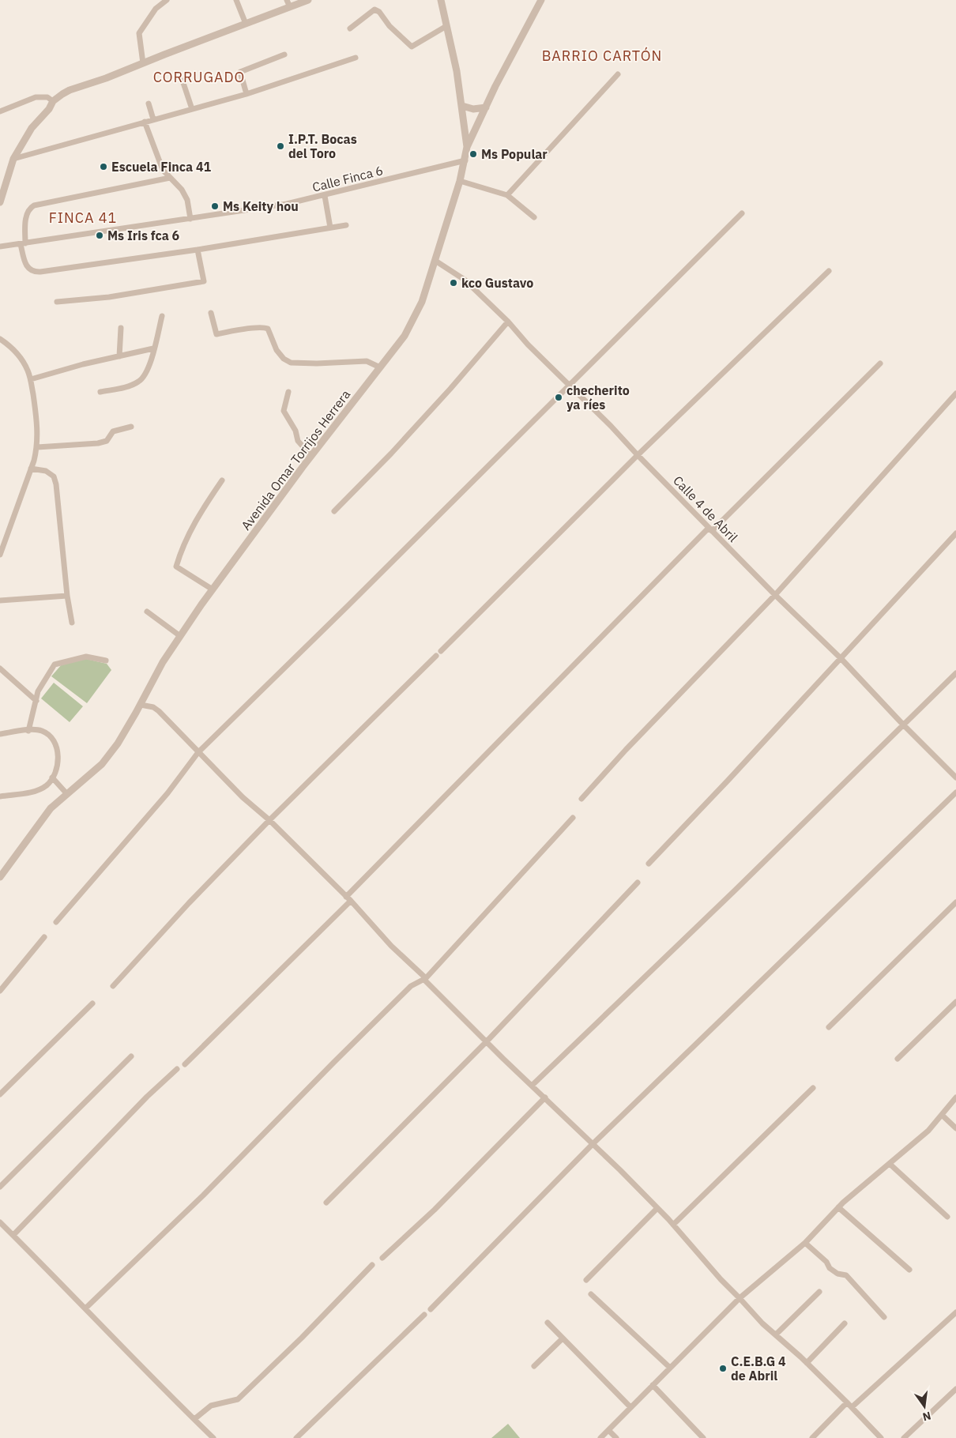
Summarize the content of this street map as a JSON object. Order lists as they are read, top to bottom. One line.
{"streets":{"street":["Calle Finca 6","Avenida Omar Torrijos Herrera","Calle 4 de Abril"]},"crossings":[["Calle Finca 6","Avenida Omar Torrijos Herrera"],["Avenida Omar Torrijos Herrera","Calle 4 de Abril"]],"districts":["BARRIO CARTÓN","CORRUGADO","FINCA 41"],"places":["I.P.T. Bocas del Toro","Ms Popular","Escuela Finca 41","Ms Keity hou","Ms Iris fca 6","kco Gustavo","checherito ya ríes","C.E.B.G 4 de Abril"],"north":"bottom"}
